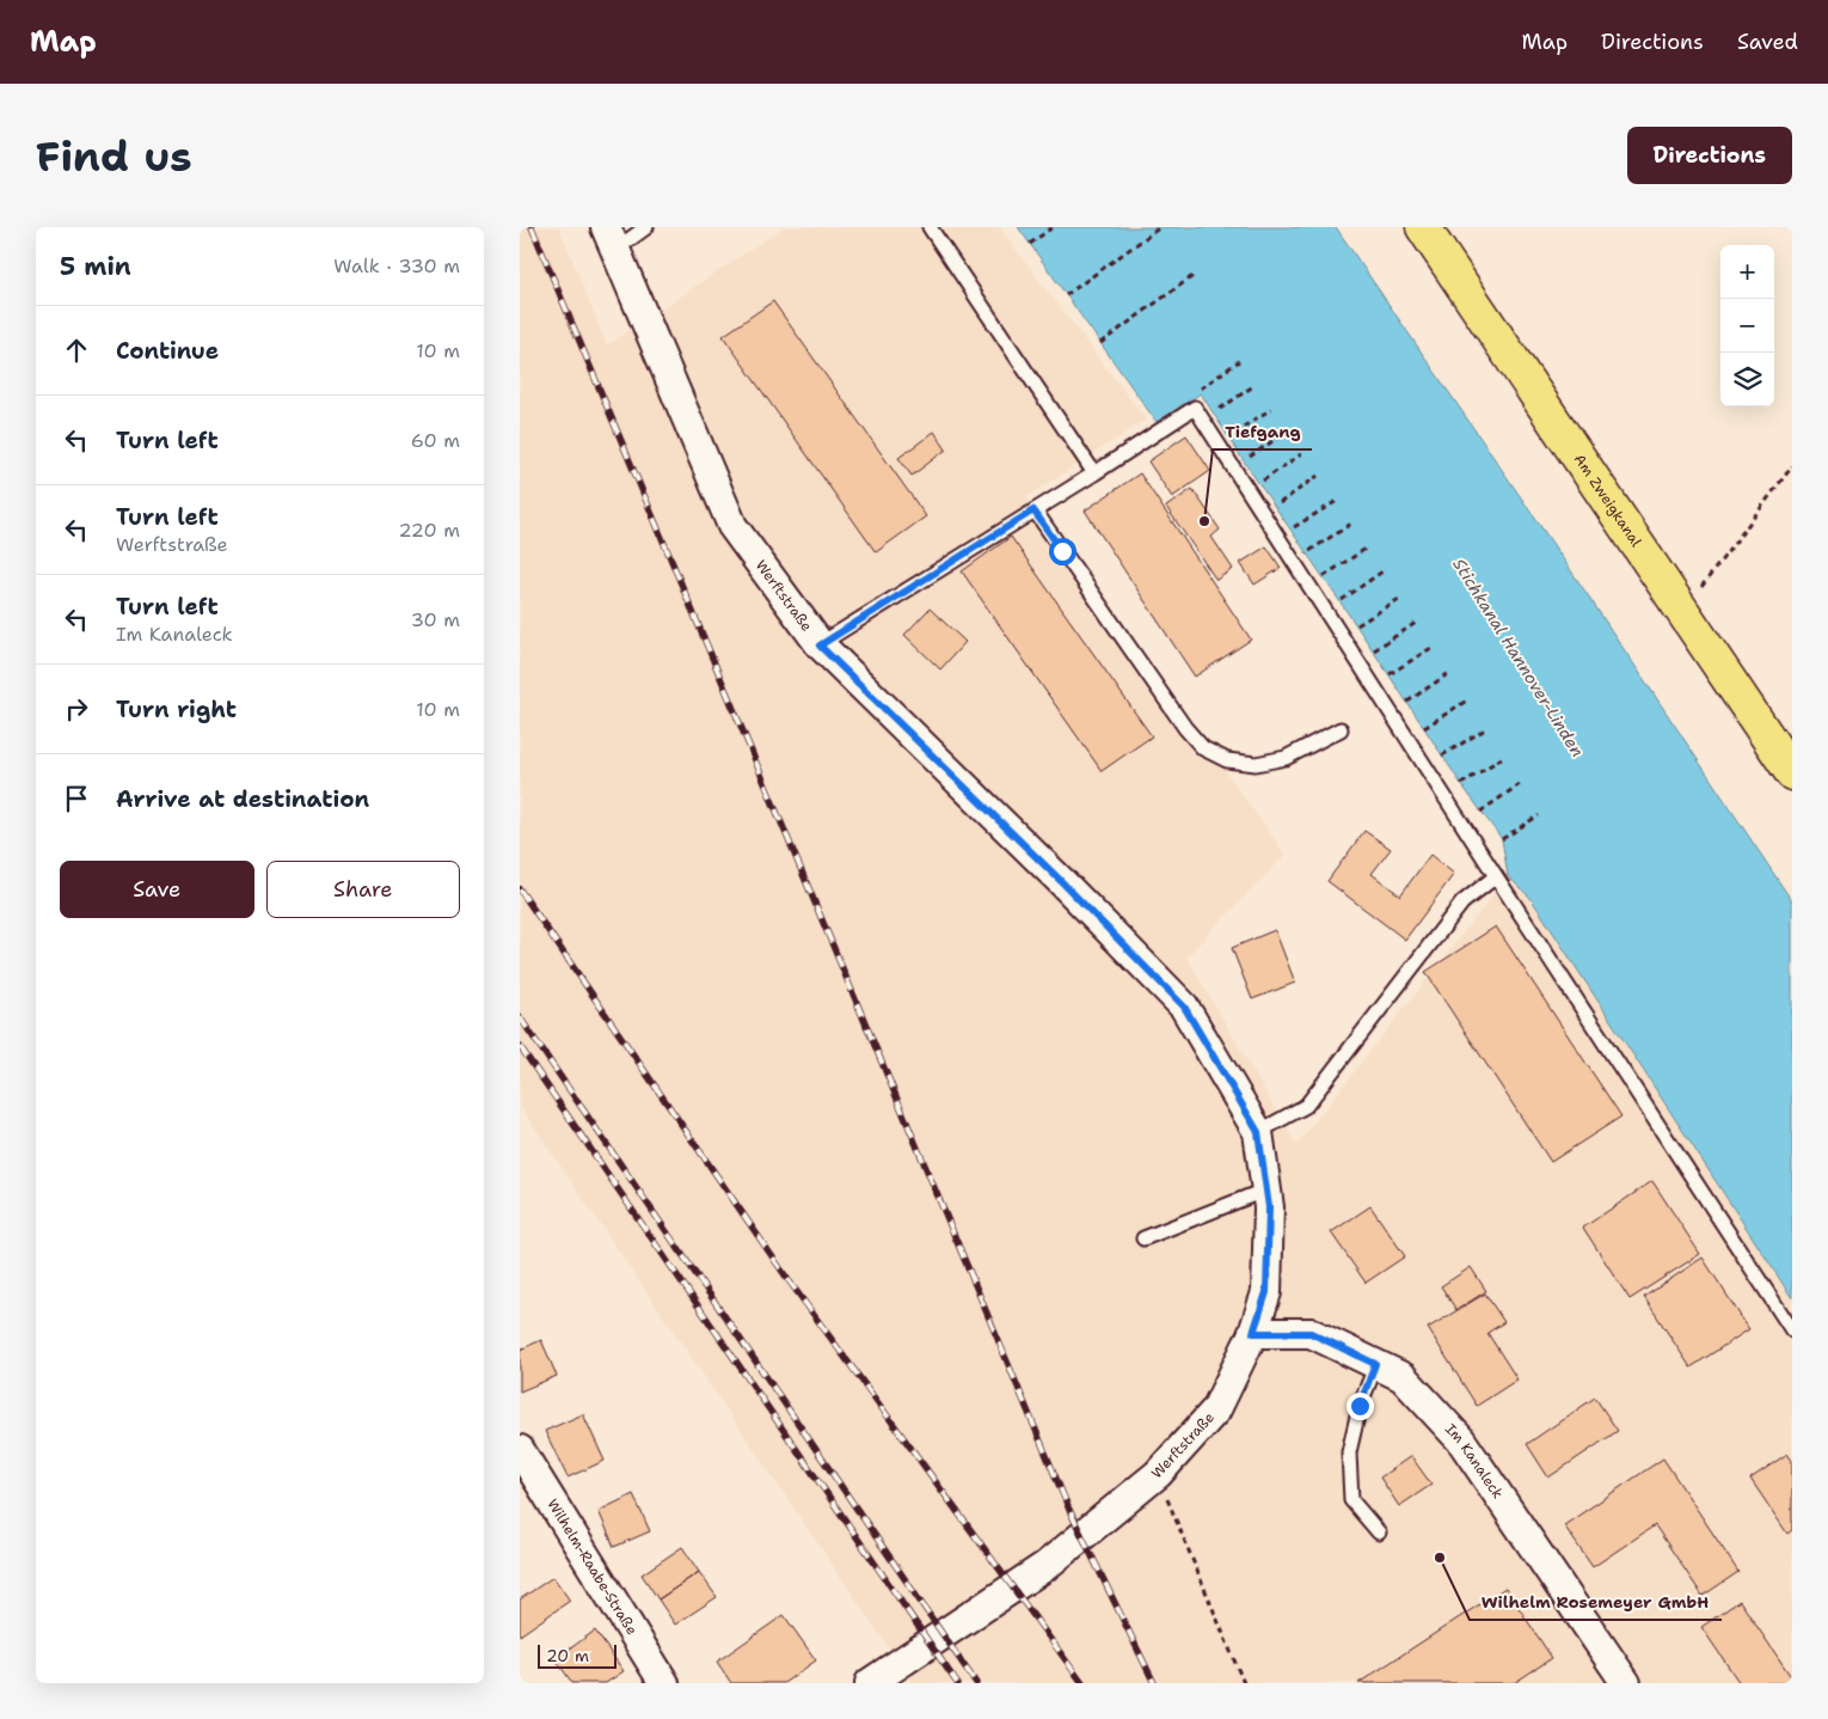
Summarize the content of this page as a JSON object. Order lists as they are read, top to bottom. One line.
{"streets":{"main road":["Am Zweigkanal"],"street":["Werftstraße","Im Kanaleck","Wilhelm-Raabe-Straße"]},"crossings":[["Werftstraße","Im Kanaleck"]],"water":["Stichkanal Hannover-Linden"],"places":["Tiefgang","Wilhelm Rosemeyer GmbH"],"scale_bar":"20 m","page":{"header":"Map","nav":["Map","Directions","Saved"],"buttons":["Directions",["Save","Share"]],"title":"Find us","heading":["5 min","Walk · 330 m"],"map_buttons":["+","−"],"list":[["Continue","10 m"],["Turn left","60 m"],["Turn left","Werftstraße","220 m"],["Turn left","Im Kanaleck","30 m"],["Turn right","10 m"],"Arrive at destination"],"scale":"20 m"}}
